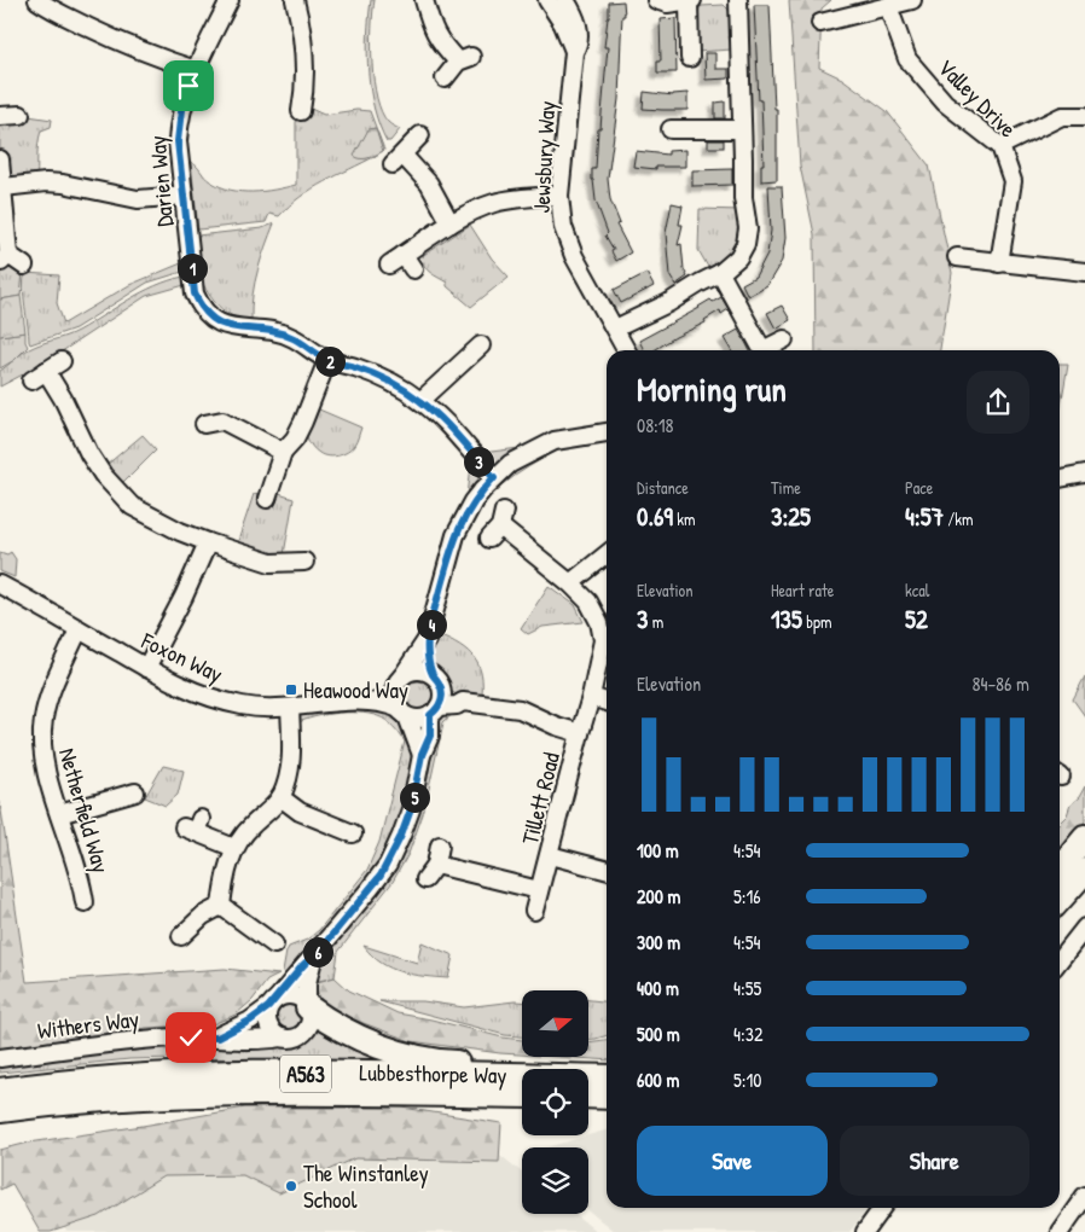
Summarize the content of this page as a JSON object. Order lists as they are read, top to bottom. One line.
{"streets":{"highway":["A563","Lubbesthorpe Way"],"street":["Valley Drive","Jewsbury Way","Darien Way","Foxon Way","Tillett Road","Netherfield Way","Withers Way"]},"crossings":[["Foxon Way","Netherfield Way"],["Foxon Way","Withers Way"]],"places":{"transit":["Heawood Way"],"other":["The Winstanley School"]},"north":"right","page":{"pins":["1","2","3","4","5","6"],"heading":["Morning run","08:18"],"stats":[["Distance","0.69 km"],["Time","3:25"],["Pace","4:57 /km"],["Elevation","3 m"],["Heart rate","135 bpm"],["kcal","52"]],"chart":["Elevation","84–86 m"],"list":[{"name":"100 m","note":"4:54"},{"name":"200 m","note":"5:16"},{"name":"300 m","note":"4:54"},{"name":"400 m","note":"4:55"},{"name":"500 m","note":"4:32"},{"name":"600 m","note":"5:10"}],"buttons":["Save","Share"]}}
